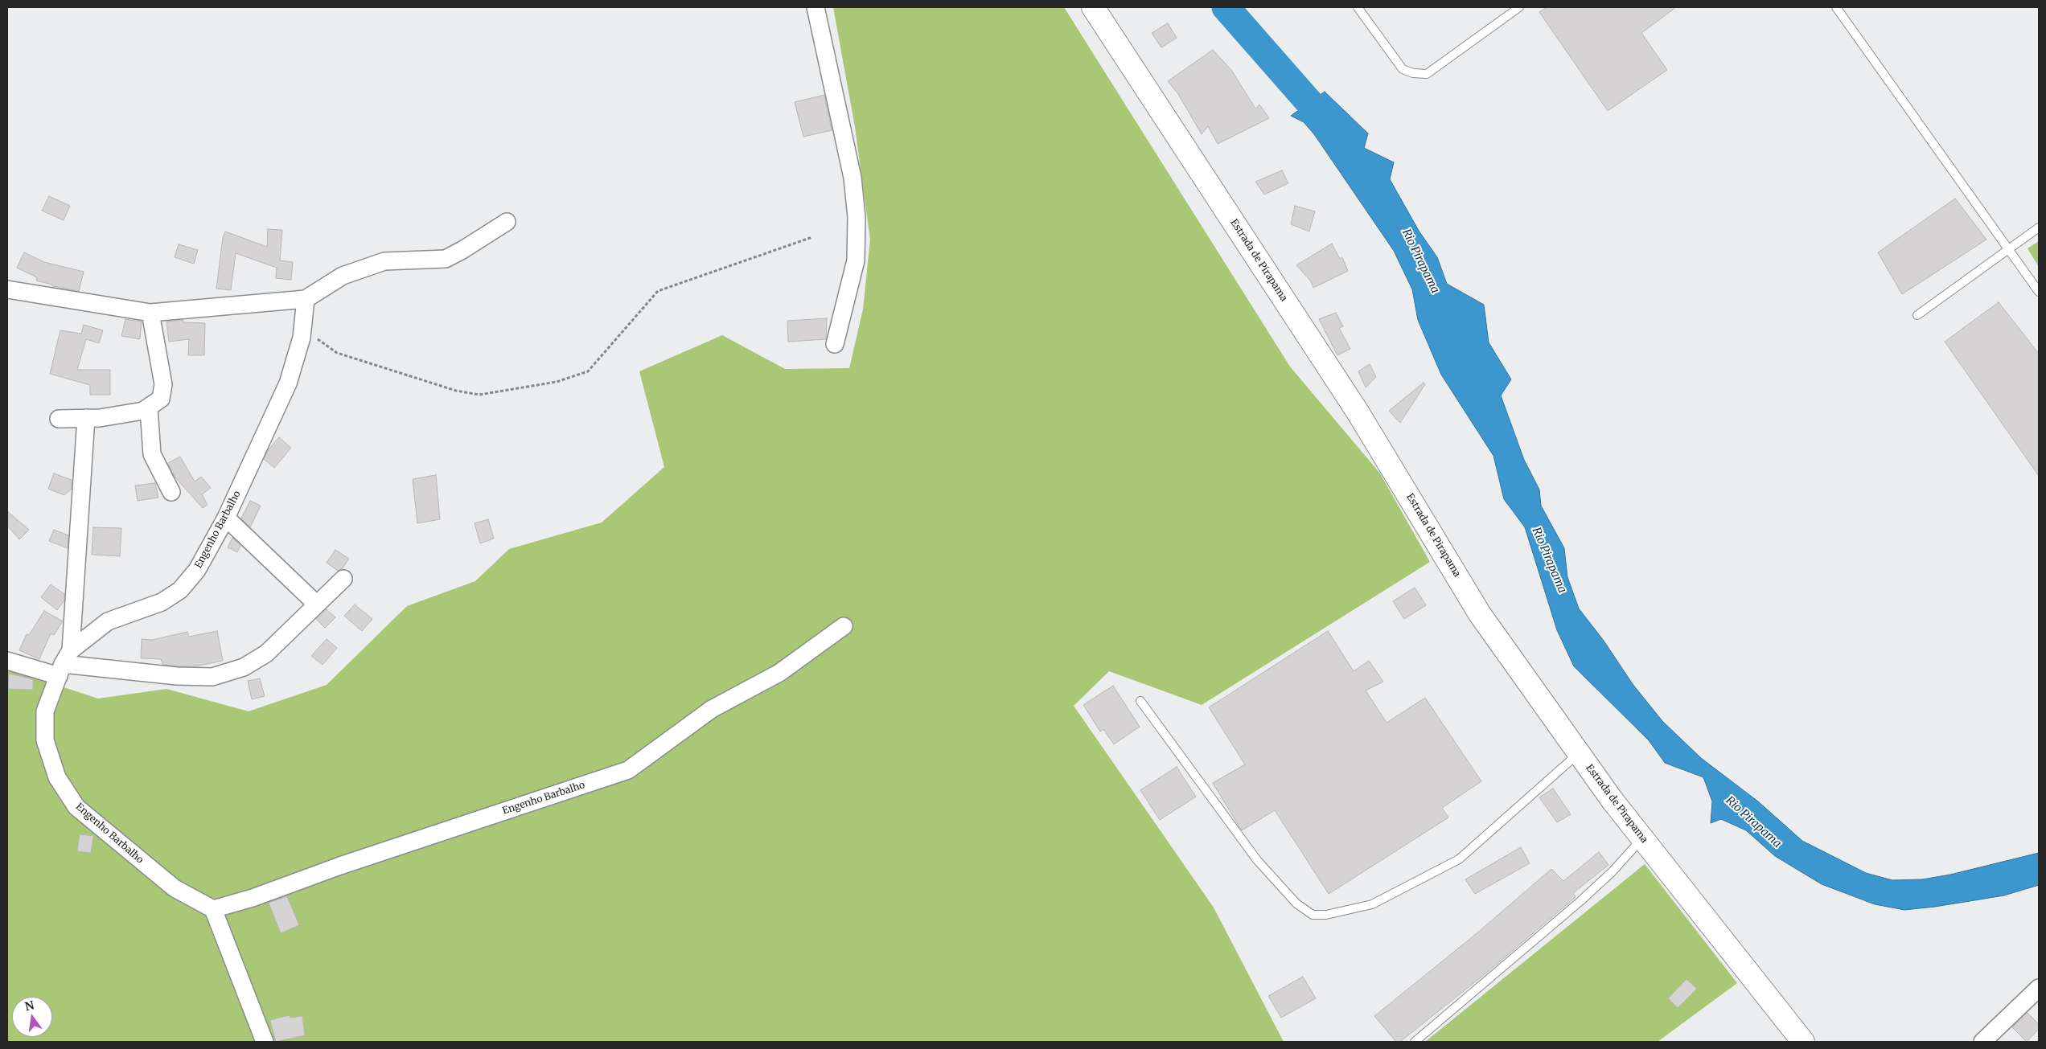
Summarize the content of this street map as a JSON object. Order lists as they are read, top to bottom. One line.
{"streets":{"main road":["Estrada de Pirapama"],"street":["Engenho Barbalho"]},"water":["Rio Pirapama"],"north":"top"}
